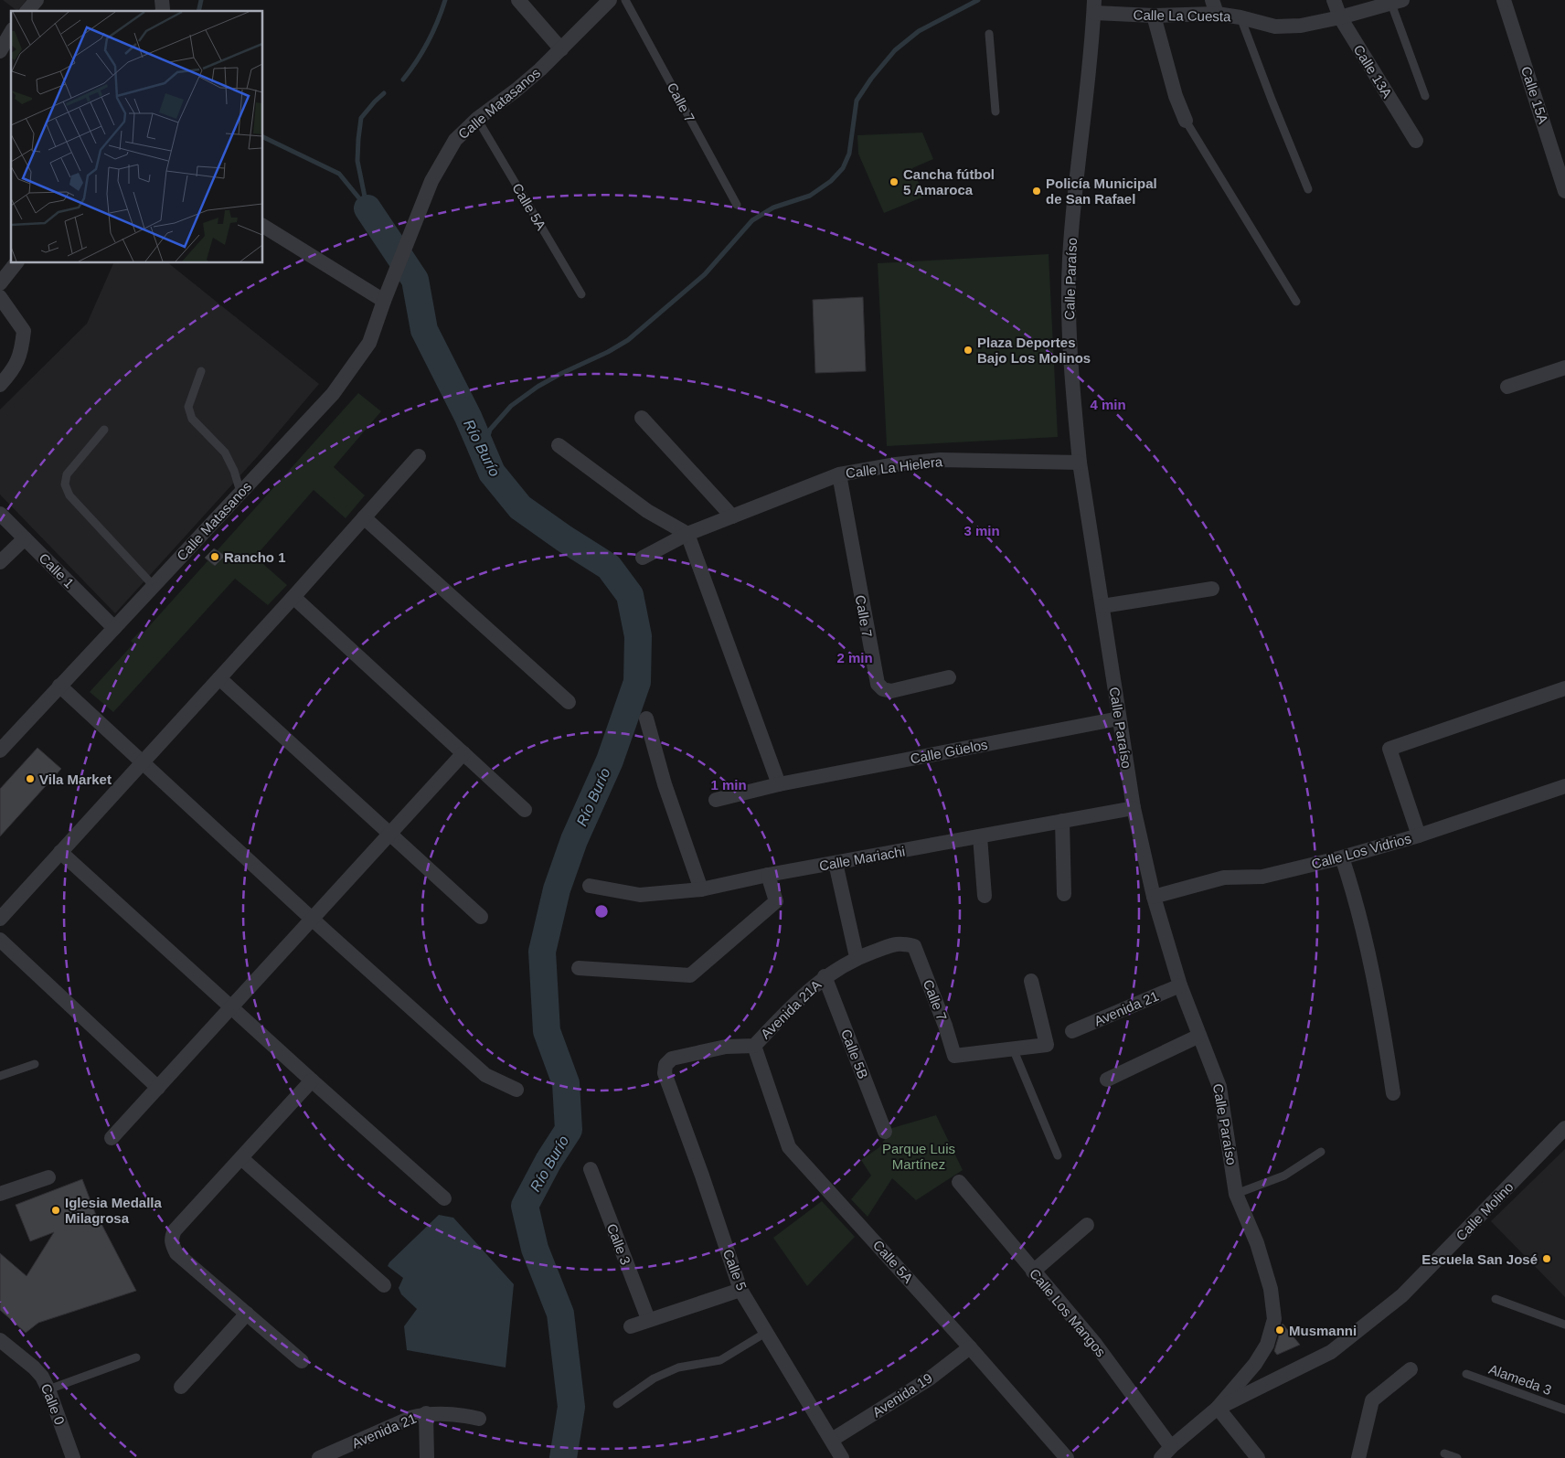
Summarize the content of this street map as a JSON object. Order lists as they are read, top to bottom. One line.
{"streets":{"street":["Calle La Cuesta","Calle 13A","Calle 15A","Calle 7","Calle Matasanos","Calle 5A","Calle Paraíso","Calle La Hielera","Calle 1","Calle Güelos","Calle Los Vidrios","Calle Mariachi","Avenida 21","Avenida 21A","Calle 5B","Calle Molino","Calle 3","Calle 5","Calle Los Mangos","Avenida 19","Calle 0"],"lane":["Alameda 3"]},"crossings":[["Calle La Cuesta","Calle 13A"],["Calle La Cuesta","Calle Paraíso"],["Calle 7","Calle La Hielera"],["Calle 7","Avenida 21A"],["Calle Matasanos","Calle 5A"],["Calle Matasanos","Calle 1"],["Calle 5A","Avenida 21A"],["Calle 5A","Avenida 19"],["Calle Paraíso","Calle La Hielera"],["Calle Paraíso","Calle Güelos"],["Calle Paraíso","Calle Los Vidrios"],["Calle Paraíso","Calle Mariachi"],["Calle Paraíso","Avenida 21"],["Calle Paraíso","Calle Molino"],["Avenida 21A","Calle 5B"],["Avenida 21A","Calle 5"],["Calle 5","Avenida 19"]],"water":["Río Burío"],"parks":["Parque Luis Martínez"],"places":["Cancha fútbol 5 Amaroca","Policía Municipal de San Rafael","Plaza Deportes Bajo Los Molinos","Rancho 1","Vila Market","Iglesia Medalla Milagrosa","Escuela San José","Musmanni"],"rings":["4 min","3 min","2 min","1 min"]}
